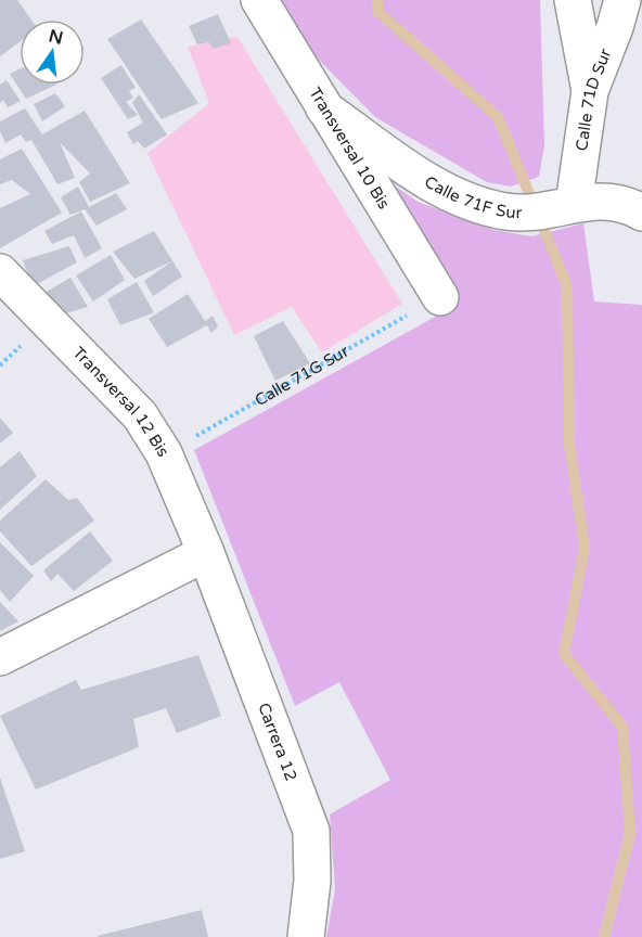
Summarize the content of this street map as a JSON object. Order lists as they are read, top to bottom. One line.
{"streets":{"street":["Calle 71D Sur","Transversal 10 Bis","Calle 71F Sur","Transversal 12 Bis","Carrera 12"],"path":["Calle 71G Sur"]},"crossings":[["Calle 71D Sur","Calle 71F Sur"],["Transversal 10 Bis","Calle 71F Sur"],["Transversal 10 Bis","Calle 71G Sur"],["Calle 71G Sur","Transversal 12 Bis"],["Transversal 12 Bis","Carrera 12"]],"north":"top"}
